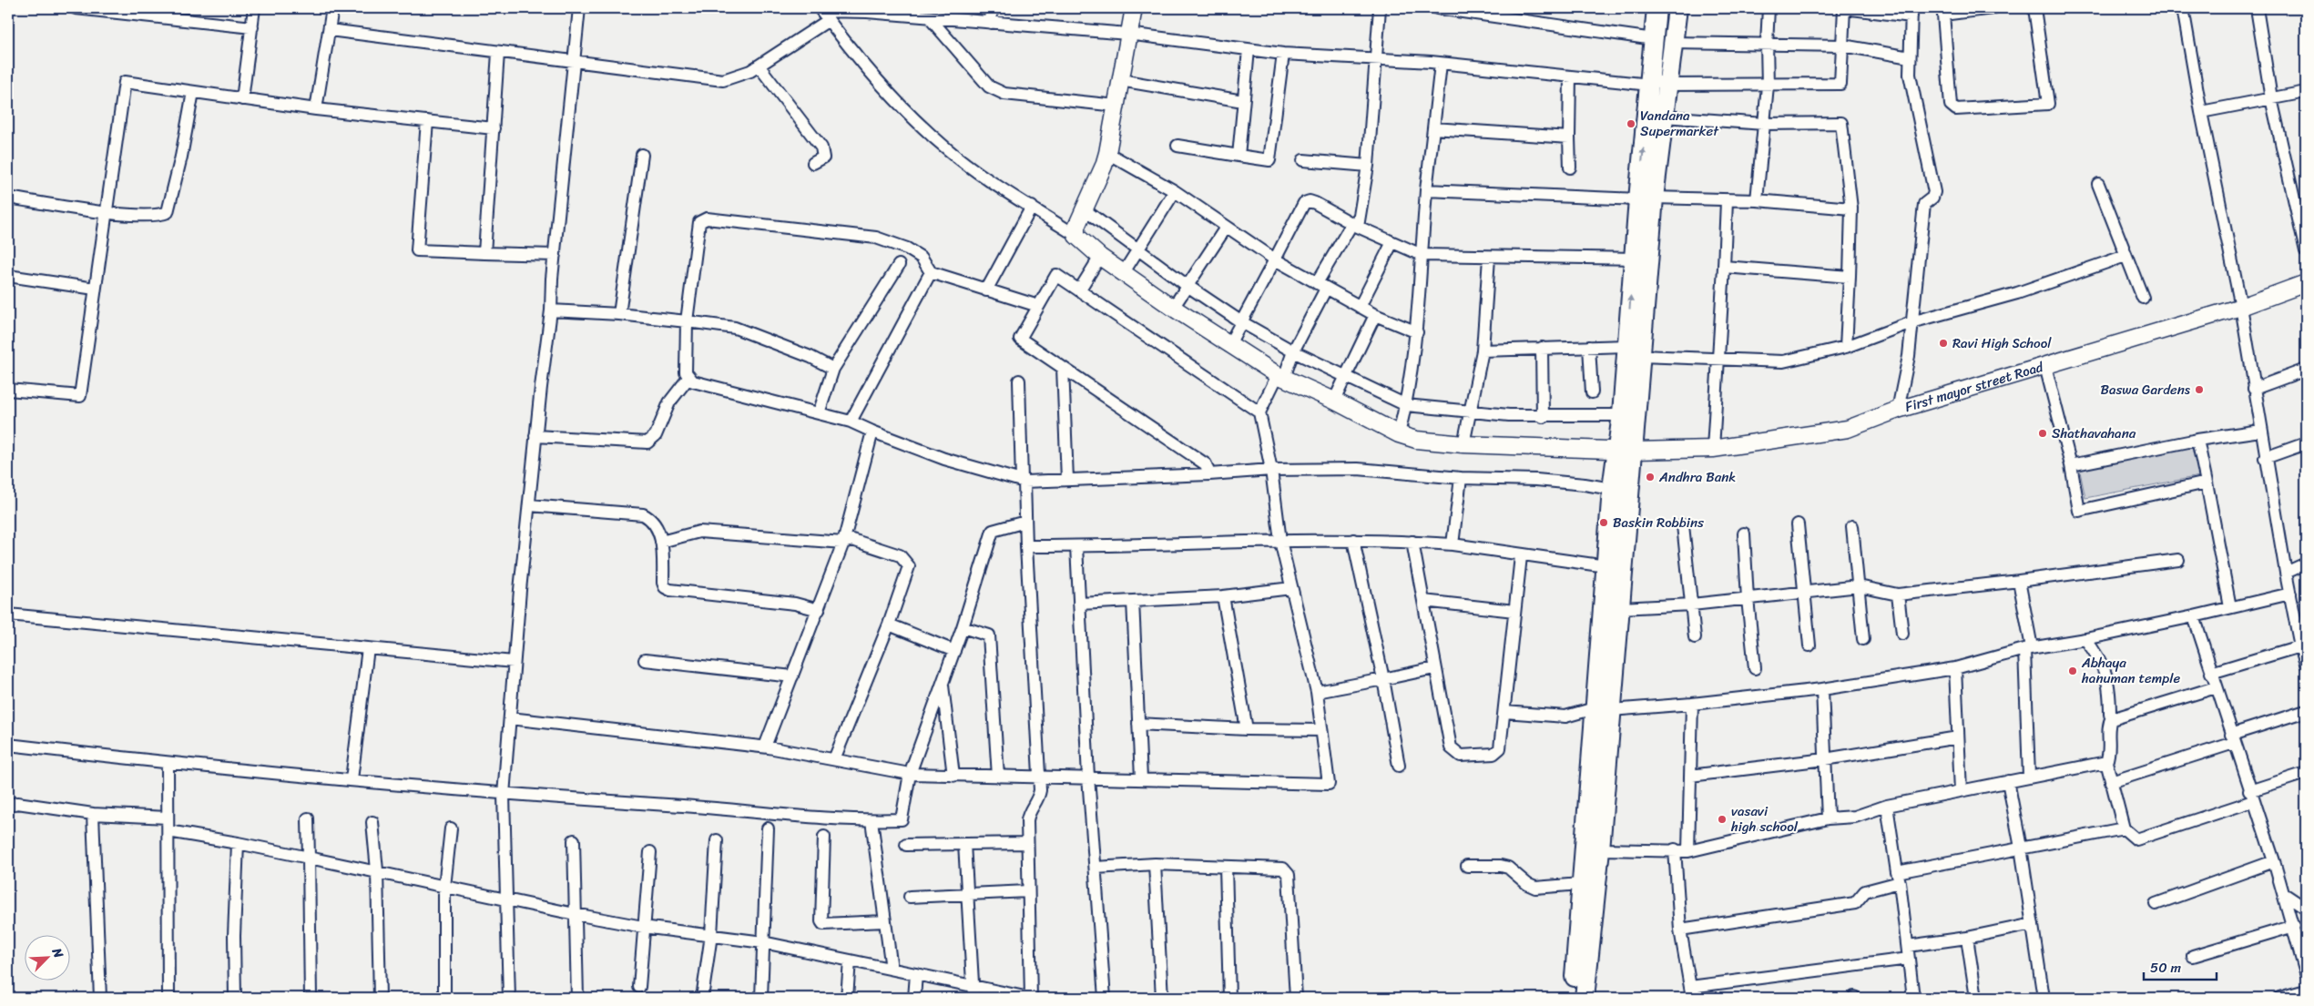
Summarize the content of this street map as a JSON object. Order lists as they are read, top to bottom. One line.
{"streets":{"street":["First mayor street Road"]},"places":["Vandana Supermarket","Ravi High School","Baswa Gardens","Shathavahana","Andhra Bank","Baskin Robbins","Abhaya hanuman temple","vasavi high school"],"scale_bar":"50 m","north":"top right"}
